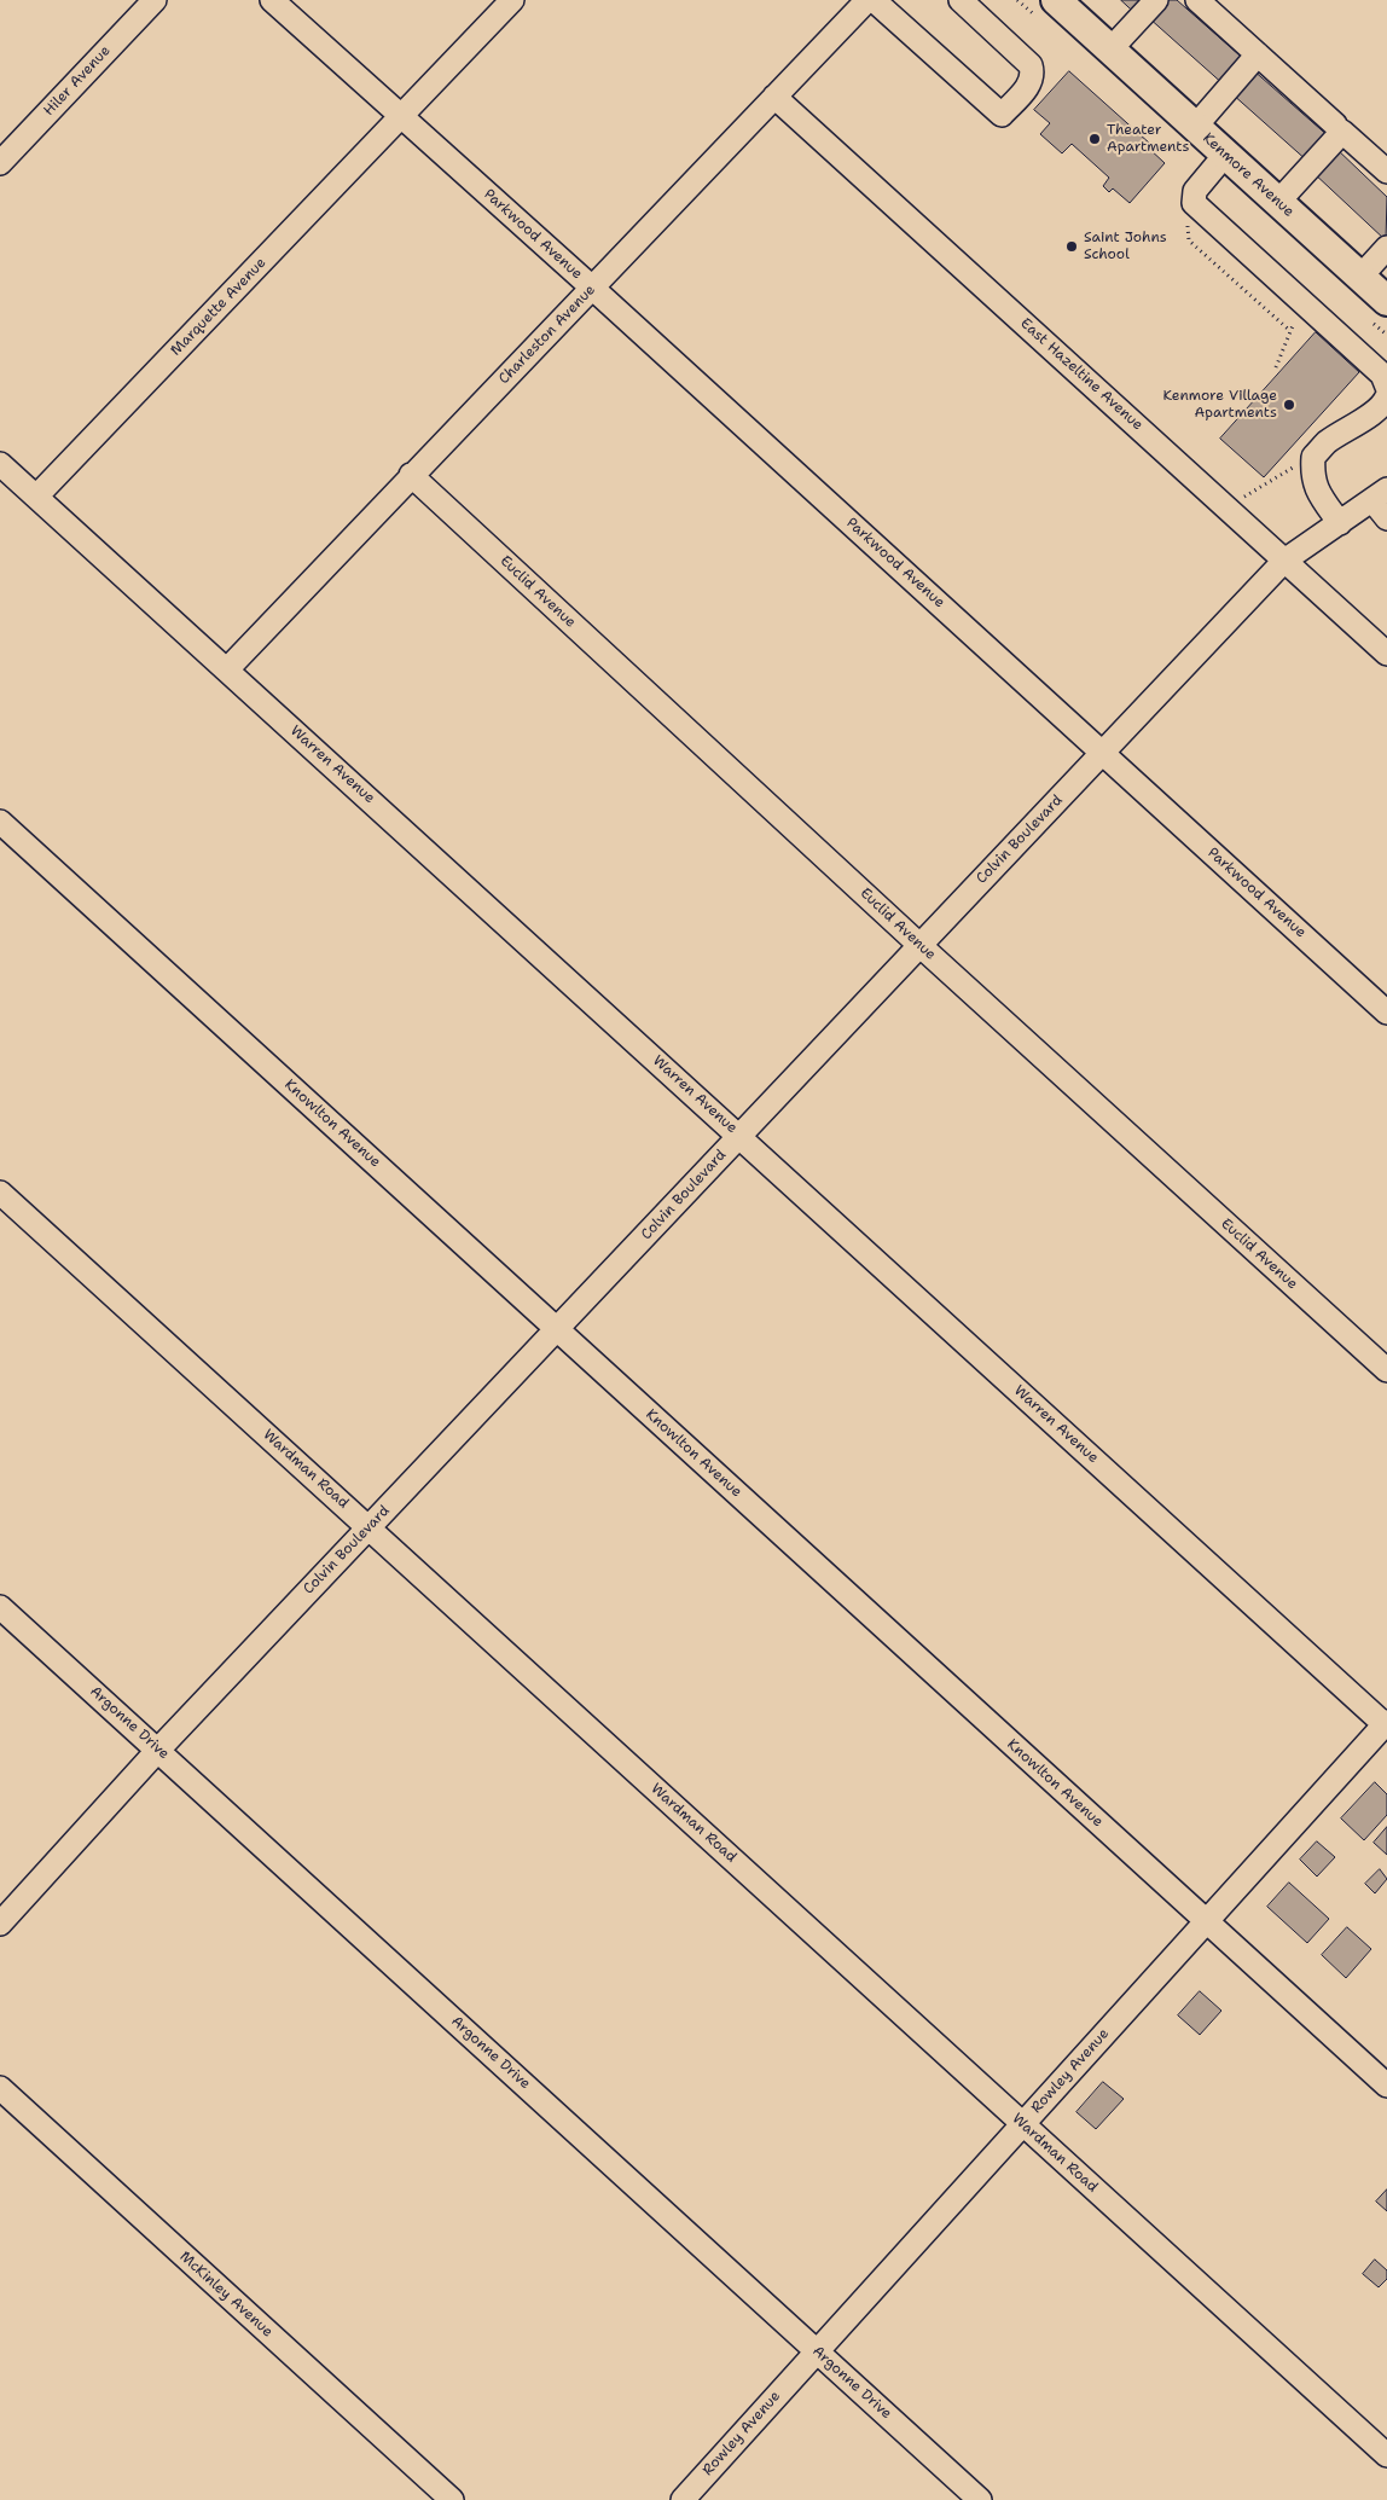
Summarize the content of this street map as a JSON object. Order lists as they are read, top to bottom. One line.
{"streets":{"main road":["Kenmore Avenue"],"street":["Hiler Avenue","Parkwood Avenue","Marquette Avenue","Charleston Avenue","East Hazeltine Avenue","Euclid Avenue","Warren Avenue","Colvin Boulevard","Knowlton Avenue","Wardman Road","Argonne Drive","Rowley Avenue","McKinley Avenue"]},"crossings":[["Parkwood Avenue","Marquette Avenue"],["Parkwood Avenue","Charleston Avenue"],["Parkwood Avenue","Colvin Boulevard"],["Marquette Avenue","Warren Avenue"],["Charleston Avenue","East Hazeltine Avenue"],["Charleston Avenue","Euclid Avenue"],["Charleston Avenue","Warren Avenue"],["East Hazeltine Avenue","Colvin Boulevard"],["Euclid Avenue","Colvin Boulevard"],["Warren Avenue","Colvin Boulevard"],["Warren Avenue","Rowley Avenue"],["Colvin Boulevard","Knowlton Avenue"],["Colvin Boulevard","Wardman Road"],["Colvin Boulevard","Argonne Drive"],["Knowlton Avenue","Rowley Avenue"],["Wardman Road","Rowley Avenue"],["Argonne Drive","Rowley Avenue"]],"places":["Theater Apartments","Saint Johns School","Kenmore Village Apartments"]}
